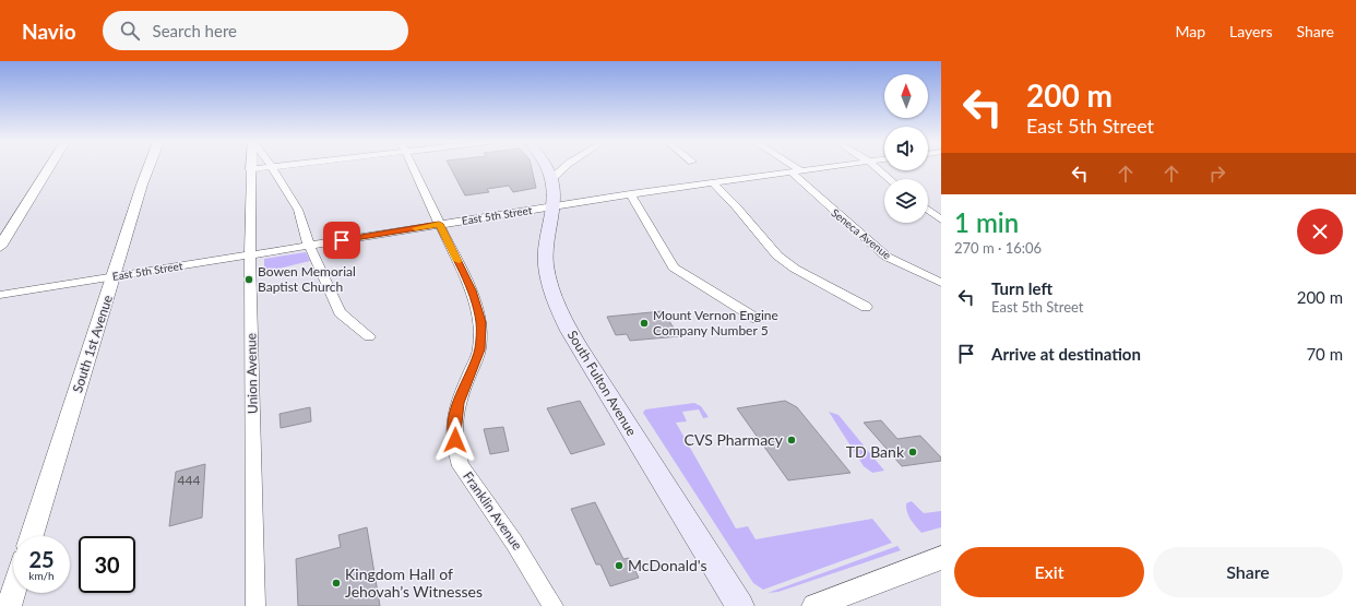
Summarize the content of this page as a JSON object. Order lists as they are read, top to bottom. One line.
{"streets":{"main road":["South Fulton Avenue"],"street":["East 5th Street","Seneca Avenue","South 1st Avenue","Union Avenue","Franklin Avenue"]},"crossings":[["East 5th Street","Seneca Avenue"],["East 5th Street","South 1st Avenue"],["East 5th Street","Union Avenue"],["East 5th Street","South Fulton Avenue"],["East 5th Street","Franklin Avenue"]],"places":["Bowen Memorial Baptist Church","Mount Vernon Engine Company Number 5","CVS Pharmacy","TD Bank","McDonald's","Kingdom Hall of Jehovah’s Witnesses"],"house_numbers":["444"],"north":"top","page":{"header":"Navio","search":"Search here","nav":["Map","Layers","Share"],"turn":["200 m","East 5th Street"],"heading":["1 min","270 m · 16:06"],"list":[{"name":"Turn left","note":"East 5th Street","value":"200 m"},{"name":"Arrive at destination","value":"70 m"}],"speed":"25 km/h","limit":"30","buttons":["Exit","Share"]}}
